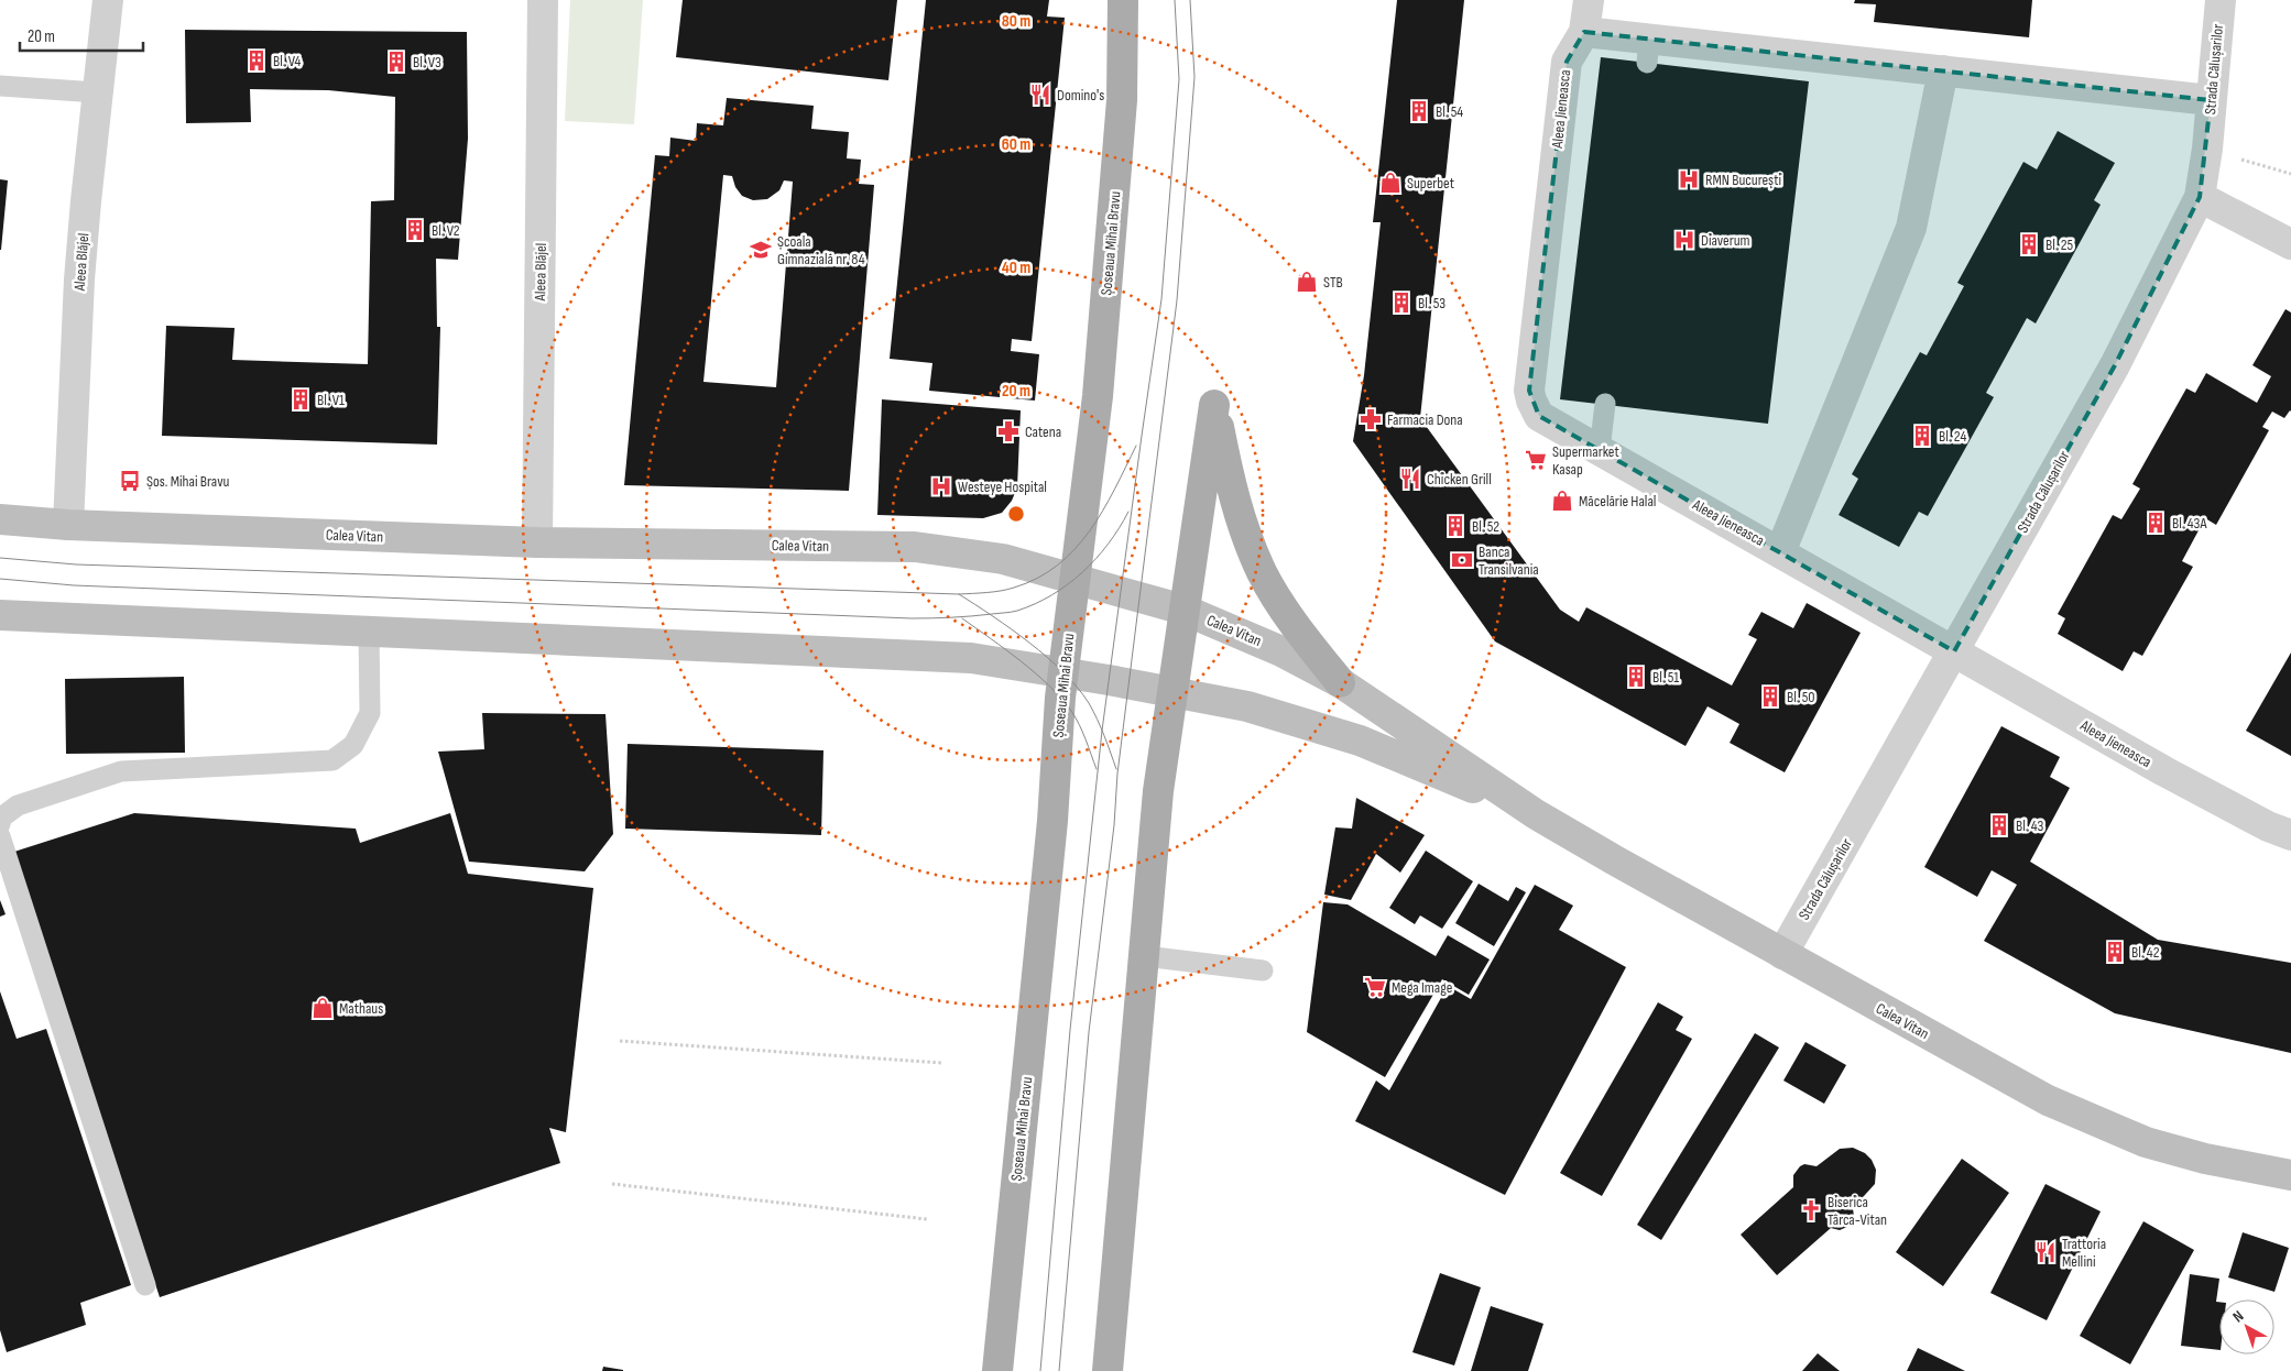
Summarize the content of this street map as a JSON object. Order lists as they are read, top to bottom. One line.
{"streets":{"main road":["Șoseaua Mihai Bravu","Calea Vitan"],"street":["Strada Călușarilor","Aleea Jieneasca","Aleea Blăjel"]},"crossings":[["Strada Călușarilor","Aleea Jieneasca"],["Strada Călușarilor","Calea Vitan"],["Șoseaua Mihai Bravu","Calea Vitan"],["Aleea Blăjel","Calea Vitan"]],"places":{"building":["Bl. V4","Bl. V3","Bl. 54","Bl. V2","Bl. 25","Bl. 53","Bl. V1","Bl. 24","Bl. 43A","Bl. 52","Bl. 51","Bl. 50","Bl. 43","Bl. 42"],"restaurant":["Domino's","Chicken Grill","Trattoria Mellini"],"hospital":["RMN București","Diaverum","Westeye Hospital"],"shop":["Superbet","STB","Măcelărie Halal","Mathaus"],"school or university":["Școala Gimnazială nr. 84"],"pharmacy":["Farmacia Dona","Catena"],"supermarket":["Supermarket Kasap","Mega Image"],"bus stop":["Șos. Mihai Bravu"],"bank":["Banca Transilvania"],"church":["Biserica Târca-Vitan"]},"scale_bar":"20 m","north":"top left","rings":["80 m","60 m","40 m","20 m"]}
